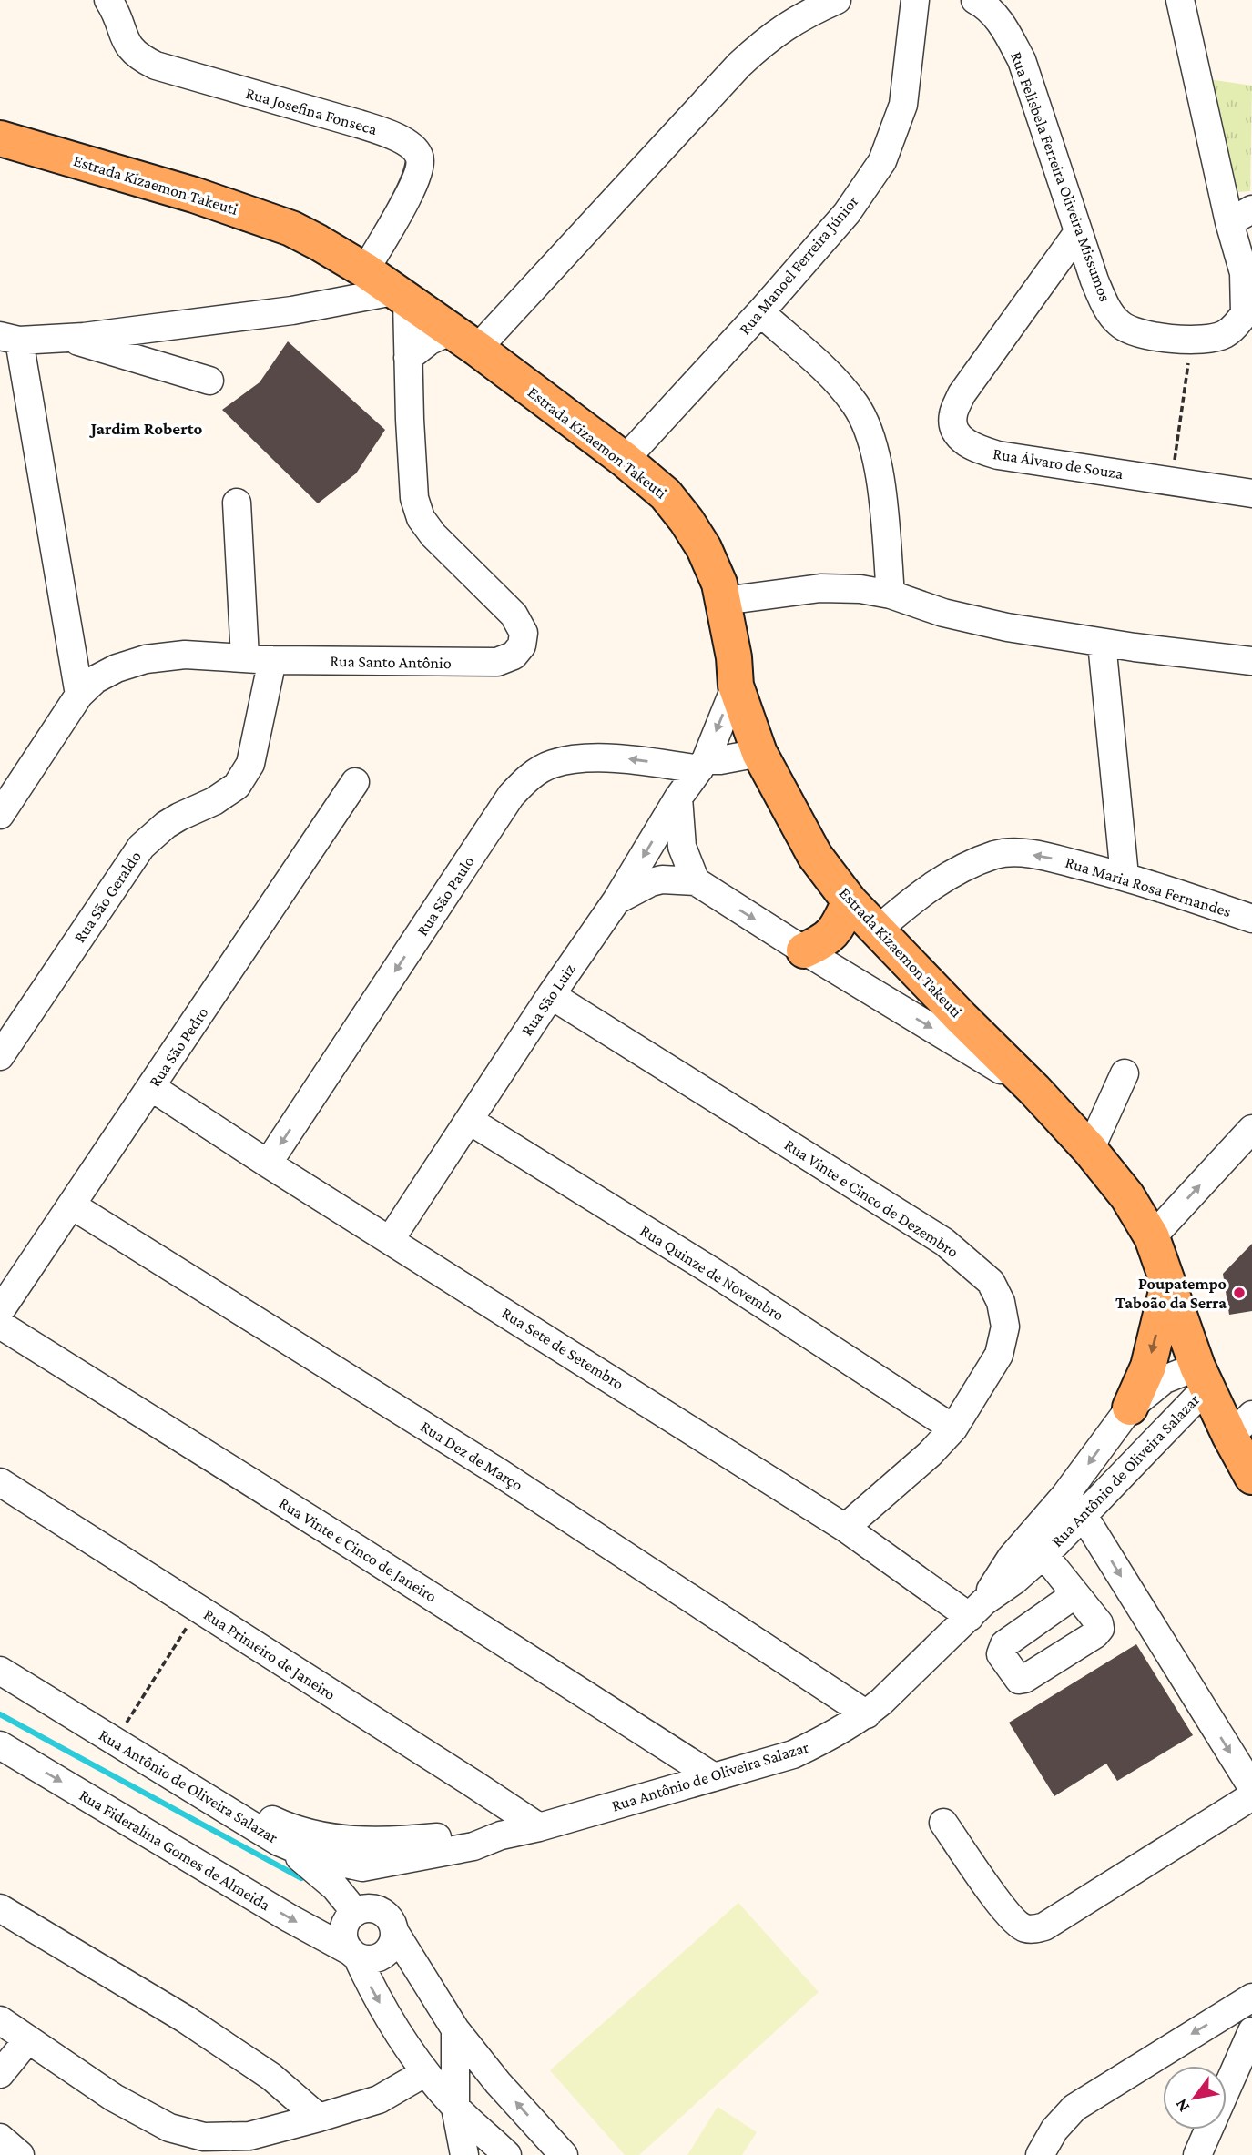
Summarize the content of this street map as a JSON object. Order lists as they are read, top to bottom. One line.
{"streets":{"main road":["Estrada Kizaemon Takeuti"],"street":["Rua Josefina Fonseca","Rua Felisbela Ferreira Oliveira Missumos","Rua Manoel Ferreira Júnior","Rua Álvaro de Souza","Rua Santo Antônio","Rua Maria Rosa Fernandes","Rua São Paulo","Rua São Geraldo","Rua São Luiz","Rua São Pedro","Rua Vinte e Cinco de Dezembro","Rua Quinze de Novembro","Rua Sete de Setembro","Rua Dez de Março","Rua Antônio de Oliveira Salazar","Rua Vinte e Cinco de Janeiro","Rua Primeiro de Janeiro","Rua Fideralina Gomes de Almeida"]},"crossings":[["Rua Josefina Fonseca","Estrada Kizaemon Takeuti"],["Rua Felisbela Ferreira Oliveira Missumos","Rua Álvaro de Souza"],["Estrada Kizaemon Takeuti","Rua Manoel Ferreira Júnior"],["Estrada Kizaemon Takeuti","Rua Santo Antônio"],["Estrada Kizaemon Takeuti","Rua Maria Rosa Fernandes"],["Estrada Kizaemon Takeuti","Rua São Luiz"],["Estrada Kizaemon Takeuti","Rua Antônio de Oliveira Salazar"],["Rua Santo Antônio","Rua São Geraldo"],["Rua São Paulo","Rua São Luiz"],["Rua São Paulo","Rua Sete de Setembro"],["Rua São Luiz","Rua Vinte e Cinco de Dezembro"],["Rua São Luiz","Rua Quinze de Novembro"],["Rua São Luiz","Rua Sete de Setembro"],["Rua São Pedro","Rua Sete de Setembro"],["Rua São Pedro","Rua Dez de Março"],["Rua Vinte e Cinco de Dezembro","Rua Quinze de Novembro"],["Rua Vinte e Cinco de Dezembro","Rua Sete de Setembro"],["Rua Sete de Setembro","Rua Antônio de Oliveira Salazar"],["Rua Dez de Março","Rua Antônio de Oliveira Salazar"],["Rua Antônio de Oliveira Salazar","Rua Vinte e Cinco de Janeiro"],["Rua Antônio de Oliveira Salazar","Rua Primeiro de Janeiro"]],"one_way":["Rua São Paulo"],"districts":["Jardim Roberto"],"places":["Poupatempo Taboão da Serra"],"north":"bottom left"}
